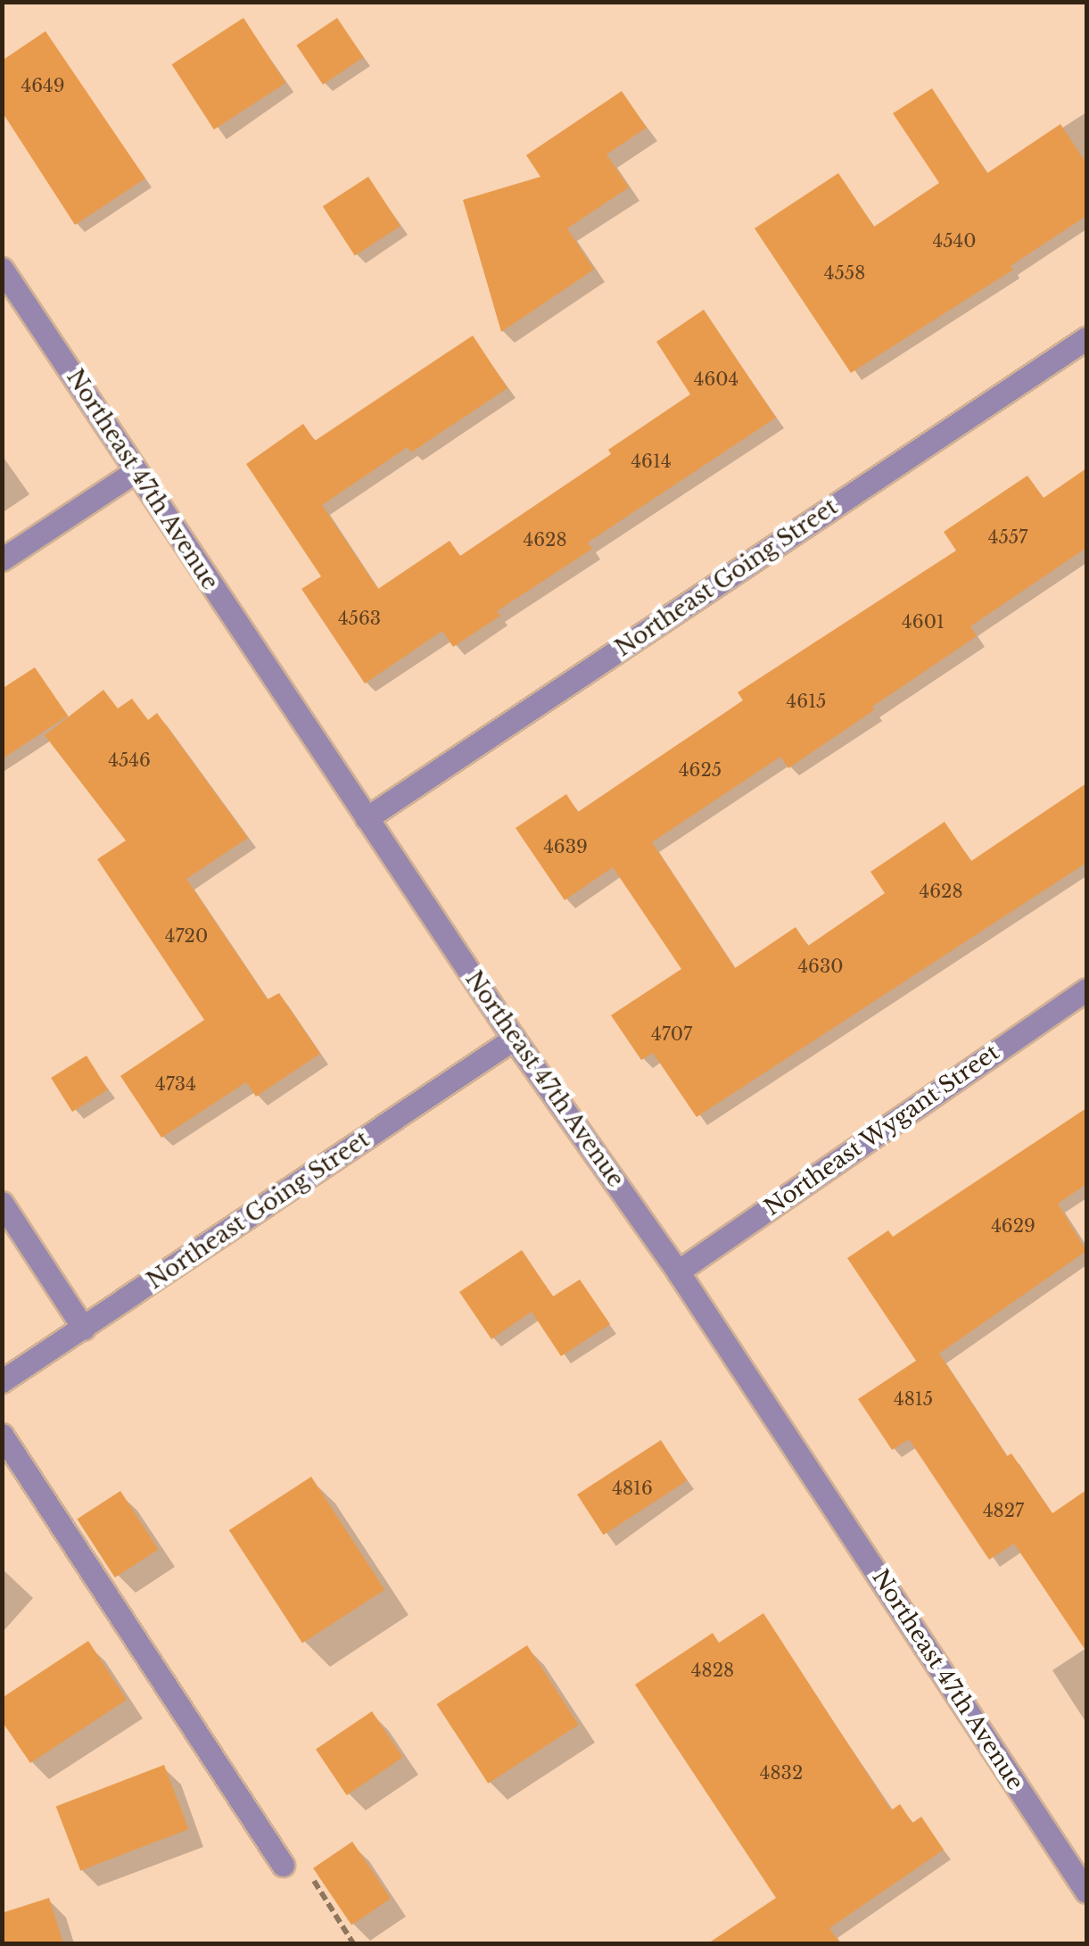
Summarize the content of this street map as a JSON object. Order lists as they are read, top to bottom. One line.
{"streets":{"street":["Northeast 47th Avenue","Northeast Going Street","Northeast Wygant Street"]},"crossings":[["Northeast 47th Avenue","Northeast Going Street"],["Northeast 47th Avenue","Northeast Wygant Street"]],"house_numbers":["4649","4540","4558","4604","4614","4557","4628","4563","4601","4615","4546","4625","4639","4628","4720","4630","4707","4734","4629","4815","4816","4827","4828","4832"]}
